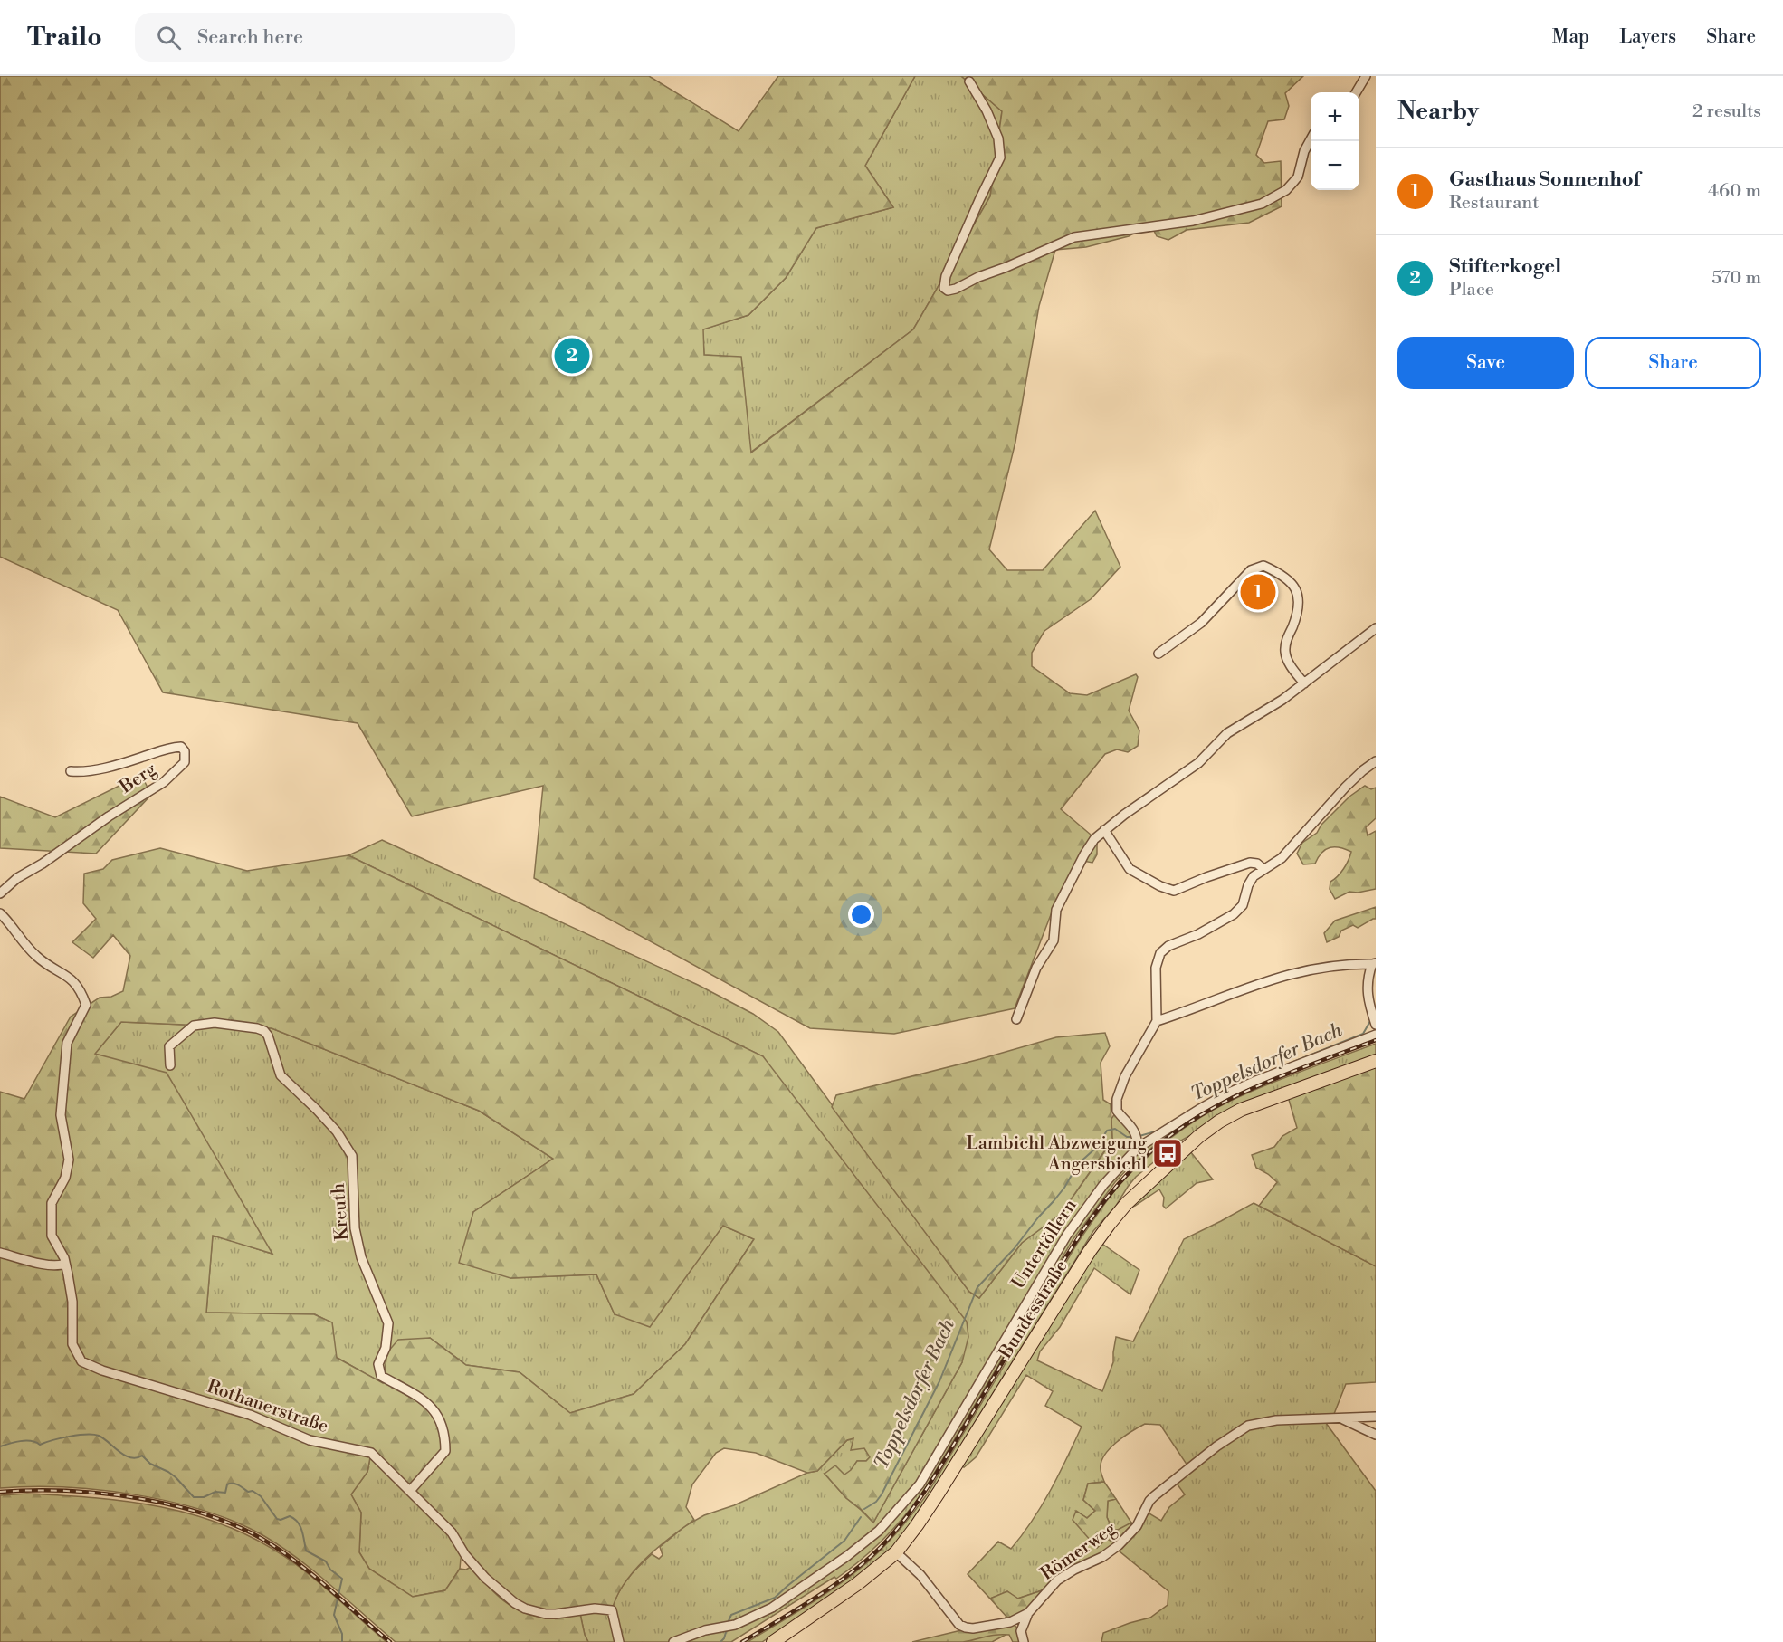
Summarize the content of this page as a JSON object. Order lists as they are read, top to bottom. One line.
{"streets":{"main road":["Bundesstraße"],"street":["Berg","Kreuth","Untertöllern","Rothauerstraße","Römerweg"]},"crossings":[["Kreuth","Rothauerstraße"],["Bundesstraße","Römerweg"]],"water":["Toppelsdorfer Bach"],"places":{"bus stop":["Lambichl Abzweigung Angersbichl"]},"page":{"header":"Trailo","search":"Search here","nav":["Map","Layers","Share"],"heading":["Nearby","2 results"],"map_buttons":["+","−"],"list":[{"mark":"1","name":"Gasthaus Sonnenhof","note":"Restaurant","value":"460 m"},{"mark":"2","name":"Stifterkogel","note":"Place","value":"570 m"}],"buttons":["Save","Share"],"pins":["2","1"]}}
